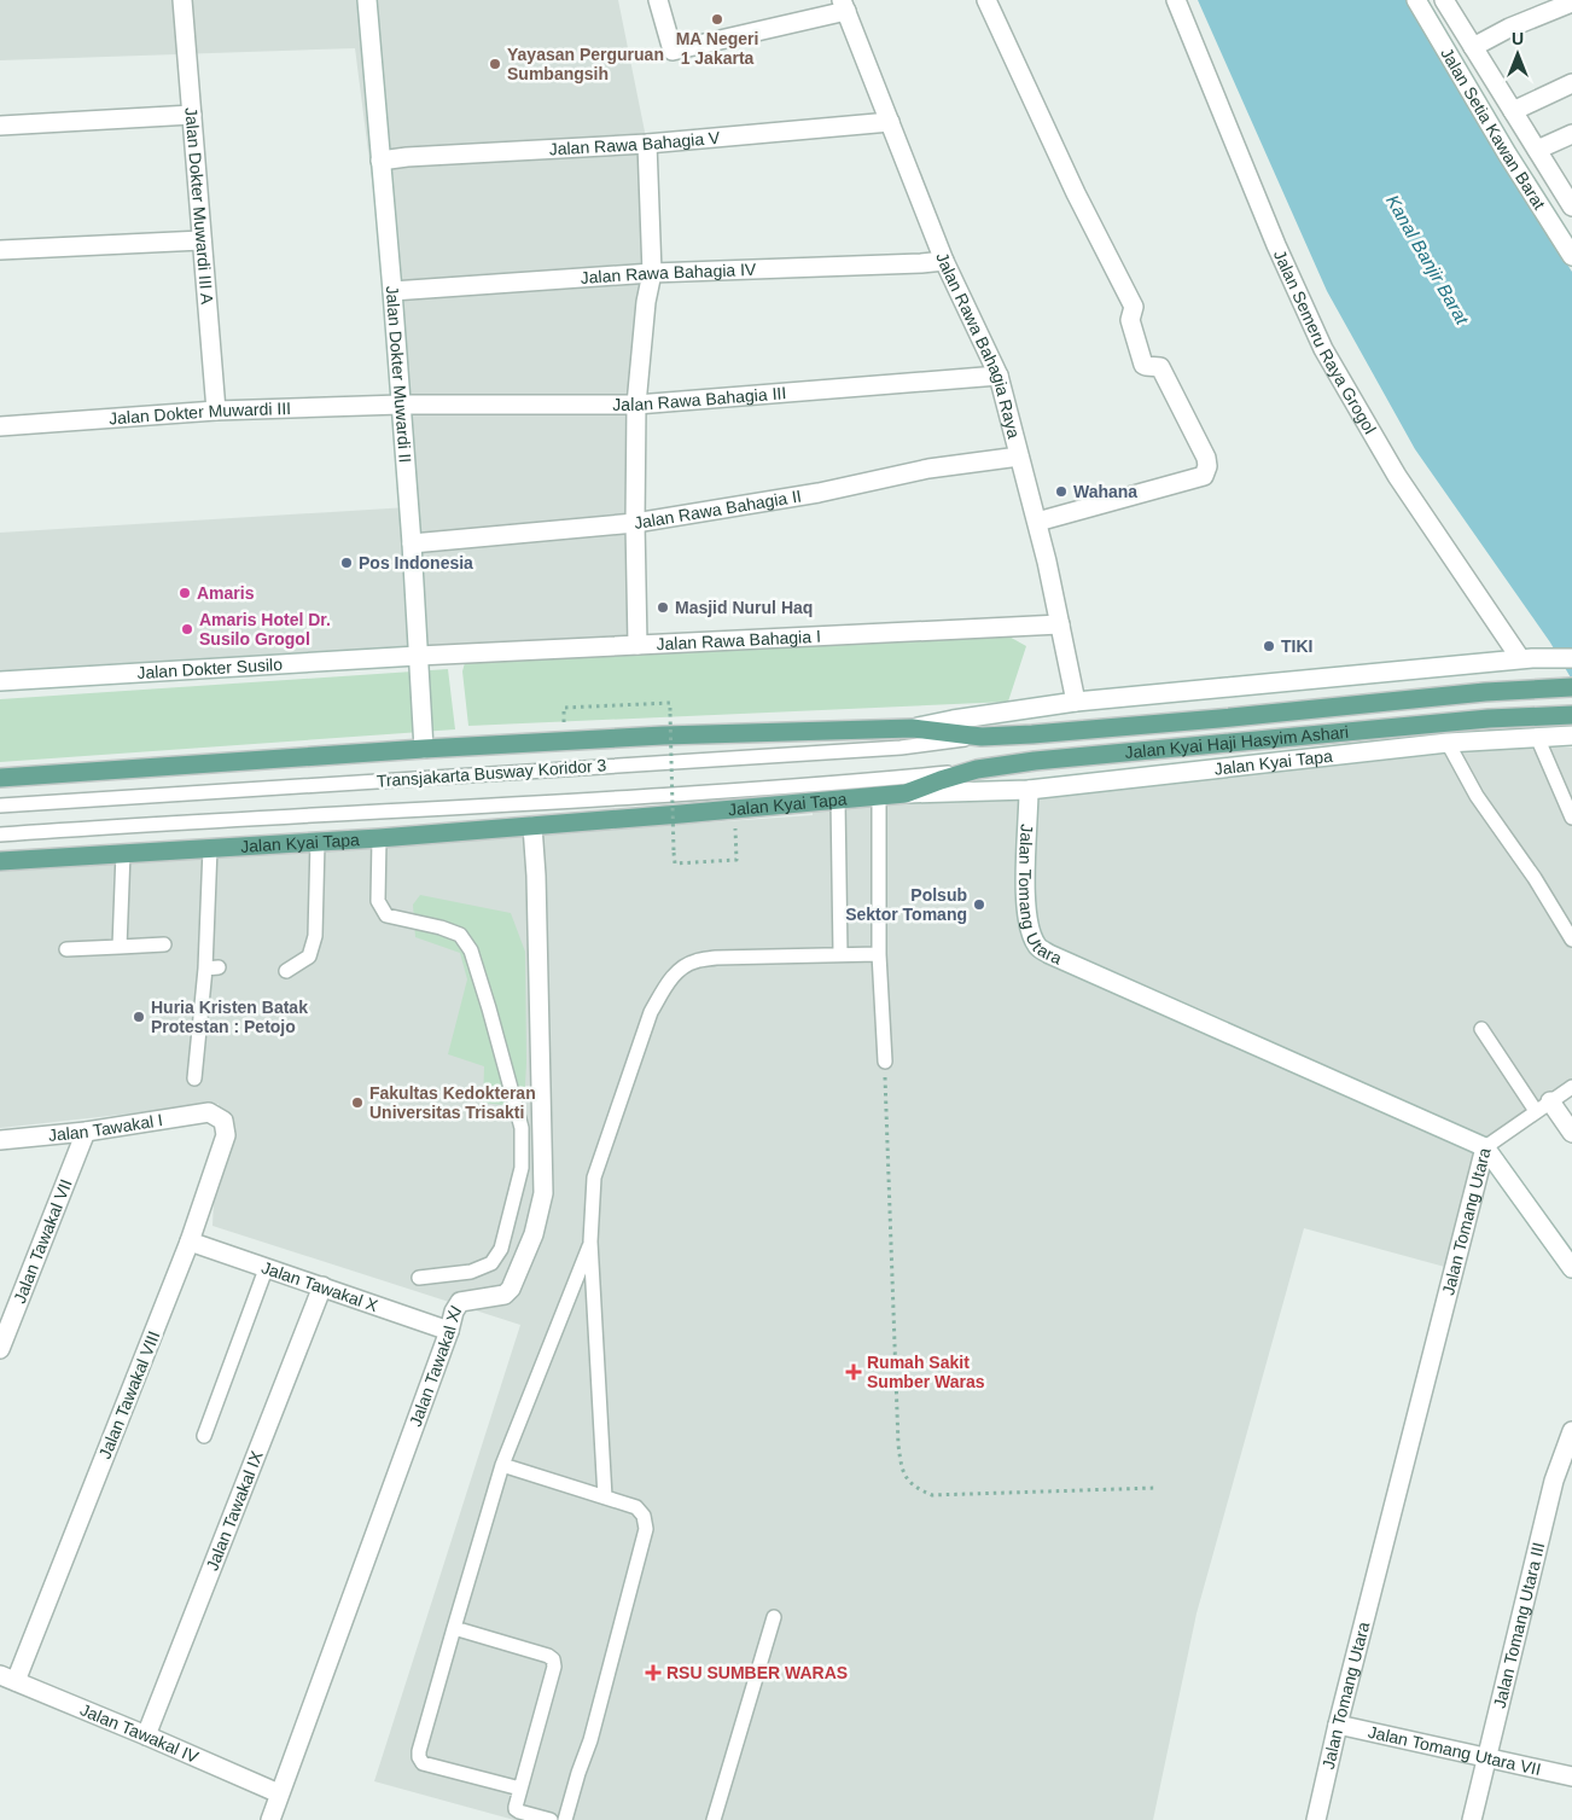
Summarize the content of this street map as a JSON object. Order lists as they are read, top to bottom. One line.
{"streets":{"main road":["Jalan Kyai Haji Hasyim Ashari","Jalan Kyai Tapa"],"street":["Jalan Setia Kawan Barat","Jalan Rawa Bahagia V","Jalan Dokter Muwardi III A","Jalan Rawa Bahagia IV","Jalan Semeru Raya Grogol","Jalan Rawa Bahagia Raya","Jalan Dokter Muwardi II","Jalan Rawa Bahagia III","Jalan Dokter Muwardi III","Jalan Rawa Bahagia II","Jalan Rawa Bahagia I","Jalan Dokter Susilo","Jalan Tomang Utara","Jalan Tawakal I","Jalan Tawakal VII","Jalan Tawakal X","Jalan Tawakal XI","Jalan Tawakal VIII","Jalan Tawakal IX","Jalan Tomang Utara III","Jalan Tawakal IV","Jalan Tomang Utara VII"],"lane":["Transjakarta Busway Koridor 3"]},"crossings":[["Jalan Rawa Bahagia V","Jalan Rawa Bahagia Raya"],["Jalan Rawa Bahagia V","Jalan Dokter Muwardi II"],["Jalan Dokter Muwardi III A","Jalan Dokter Muwardi III"],["Jalan Rawa Bahagia IV","Jalan Rawa Bahagia Raya"],["Jalan Rawa Bahagia IV","Jalan Dokter Muwardi II"],["Jalan Rawa Bahagia Raya","Jalan Rawa Bahagia III"],["Jalan Rawa Bahagia Raya","Jalan Rawa Bahagia II"],["Jalan Rawa Bahagia Raya","Jalan Rawa Bahagia I"],["Jalan Dokter Muwardi II","Jalan Rawa Bahagia III"],["Jalan Dokter Muwardi II","Jalan Dokter Muwardi III"],["Jalan Dokter Muwardi II","Jalan Rawa Bahagia II"],["Jalan Dokter Muwardi II","Jalan Rawa Bahagia I"],["Jalan Dokter Muwardi II","Jalan Dokter Susilo"],["Jalan Rawa Bahagia III","Jalan Dokter Muwardi III"],["Jalan Rawa Bahagia I","Jalan Dokter Susilo"],["Jalan Kyai Haji Hasyim Ashari","Jalan Kyai Tapa"],["Jalan Kyai Haji Hasyim Ashari","Transjakarta Busway Koridor 3"],["Jalan Kyai Tapa","Jalan Tomang Utara"],["Jalan Kyai Tapa","Jalan Tawakal XI"],["Jalan Tomang Utara","Jalan Tomang Utara VII"],["Jalan Tawakal I","Jalan Tawakal VII"],["Jalan Tawakal I","Jalan Tawakal VIII"],["Jalan Tawakal X","Jalan Tawakal XI"],["Jalan Tawakal X","Jalan Tawakal VIII"],["Jalan Tawakal X","Jalan Tawakal IX"],["Jalan Tawakal XI","Jalan Tawakal IV"],["Jalan Tawakal VIII","Jalan Tawakal IV"],["Jalan Tawakal IX","Jalan Tawakal IV"],["Jalan Tomang Utara III","Jalan Tomang Utara VII"]],"water":["Kanal Banjir Barat"],"places":{"other":["MA Negeri 1 Jakarta","Yayasan Perguruan Sumbangsih","Wahana","Pos Indonesia","Amaris","Masjid Nurul Haq","Amaris Hotel Dr. Susilo Grogol","TIKI","Polsub Sektor Tomang","Huria Kristen Batak Protestan : Petojo","Fakultas Kedokteran Universitas Trisakti"],"health":["Rumah Sakit Sumber Waras","RSU SUMBER WARAS"]},"north":"top"}
